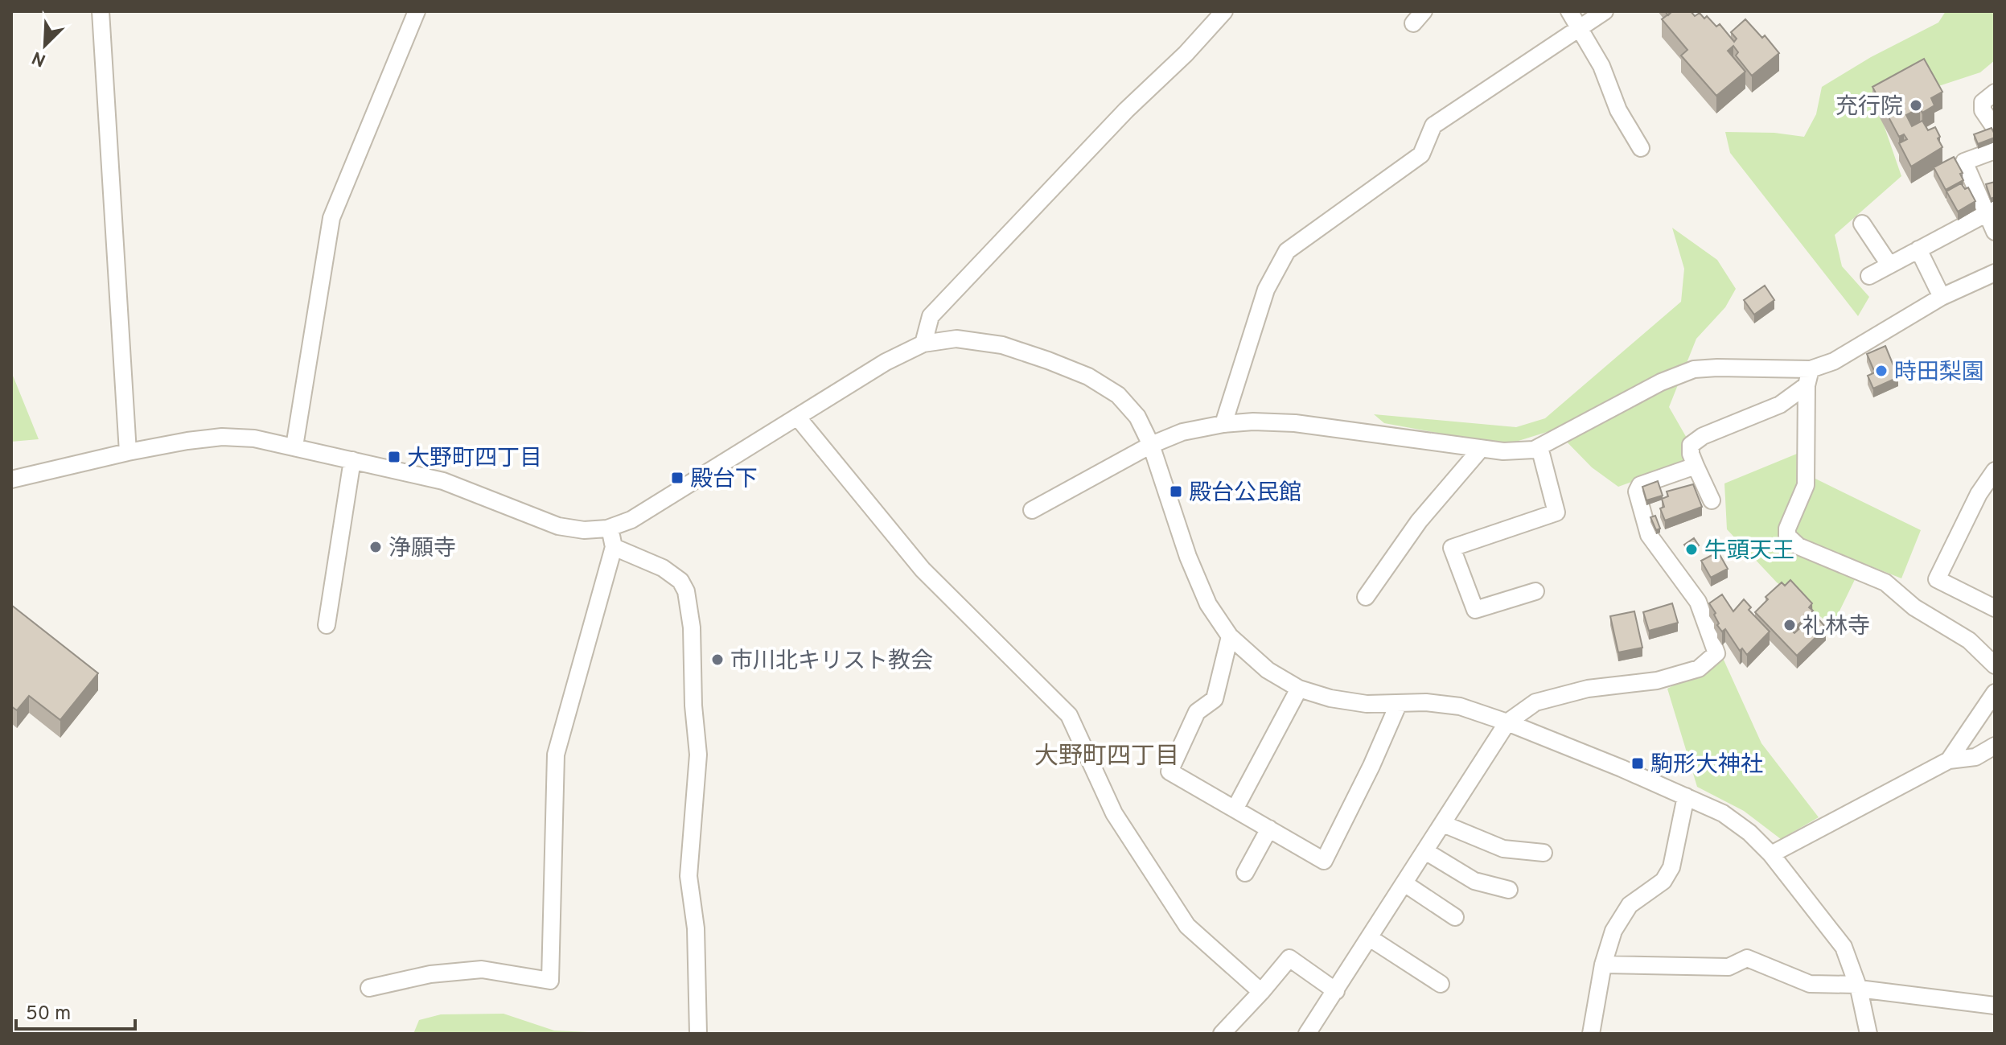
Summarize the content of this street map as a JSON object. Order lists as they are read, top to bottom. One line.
{"districts":["大野町四丁目"],"places":{"other":["充行院","時田梨園","浄願寺","牛頭天王","礼林寺","市川北キリスト教会"],"transit":["大野町四丁目","殿台下","殿台公民館","駒形大神社"]},"scale_bar":"50 m","north":"bottom left"}
